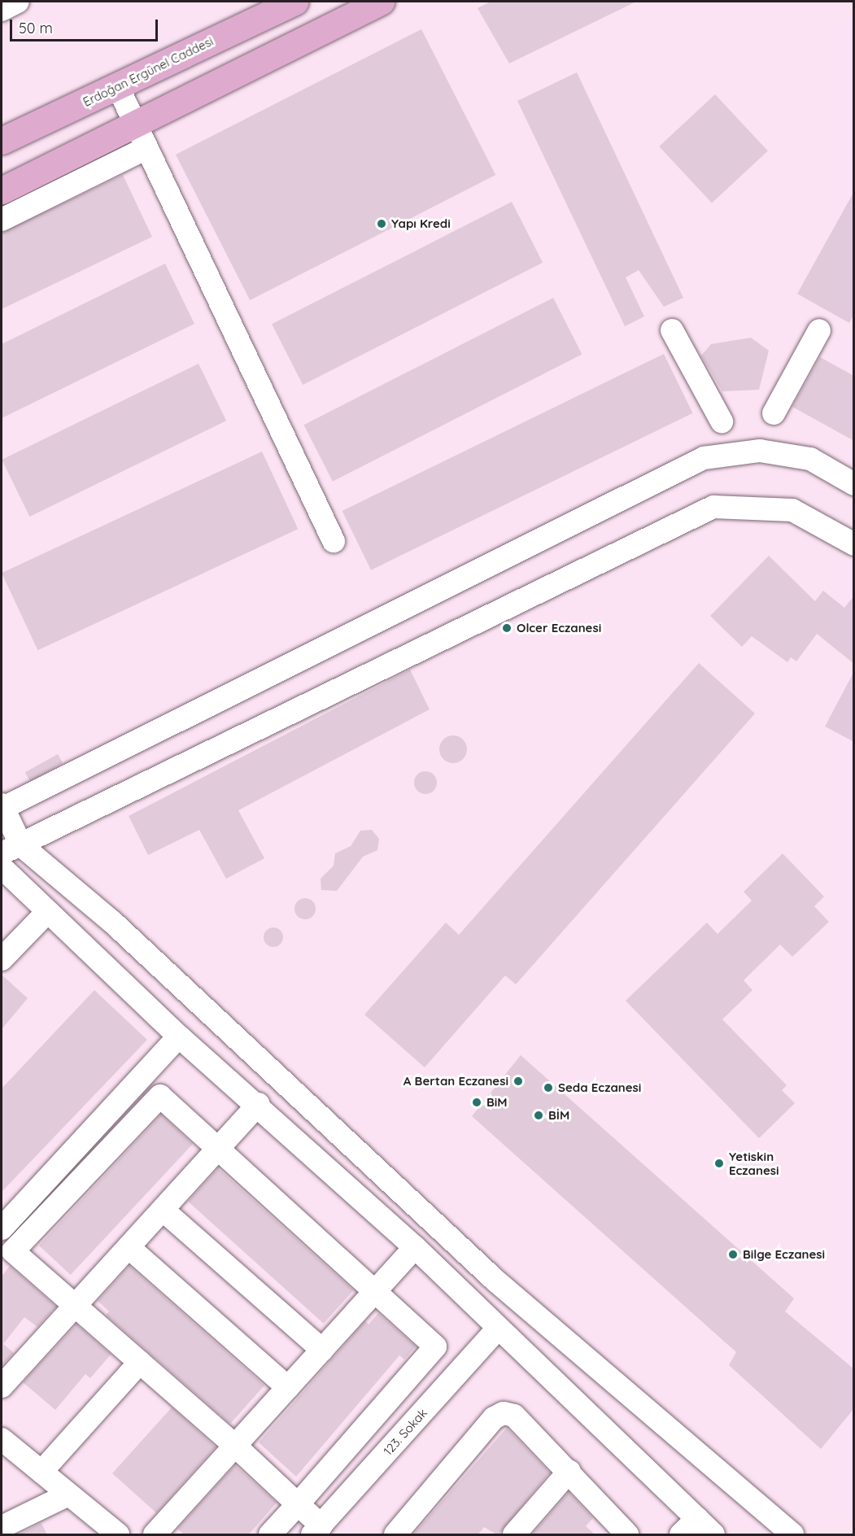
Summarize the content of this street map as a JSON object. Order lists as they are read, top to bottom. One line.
{"streets":{"main road":["Erdoğan Ergünel Caddesi"],"street":["123. Sokak"]},"places":["Yapı Kredi","Olcer Eczanesi","A Bertan Eczanesi","Seda Eczanesi","BiM","BİM","Yetiskin Eczanesi","Bilge Eczanesi"],"scale_bar":"50 m"}
